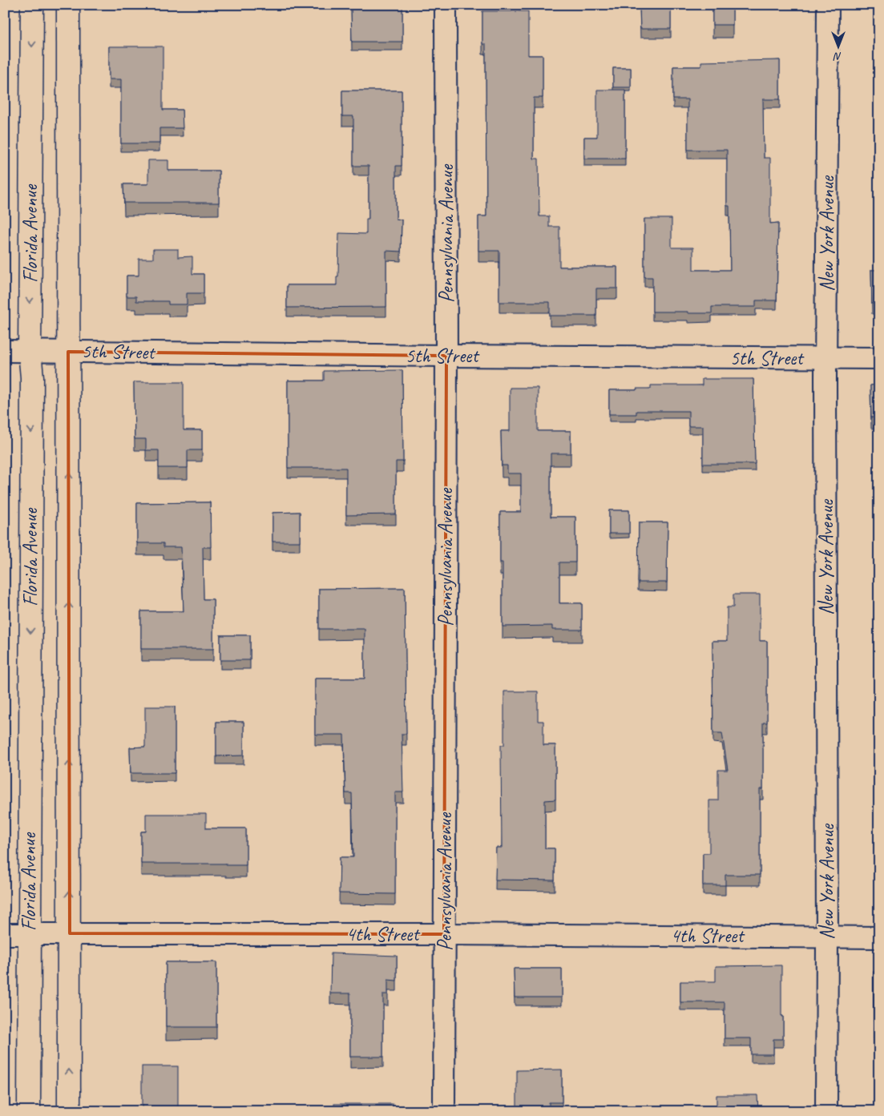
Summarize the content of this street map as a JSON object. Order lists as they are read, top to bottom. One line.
{"streets":{"main road":["Florida Avenue"],"street":["Pennsylvania Avenue","New York Avenue","5th Street","4th Street"]},"crossings":[["Florida Avenue","5th Street"],["Florida Avenue","4th Street"],["Pennsylvania Avenue","5th Street"],["Pennsylvania Avenue","4th Street"],["New York Avenue","5th Street"],["New York Avenue","4th Street"]],"north":"bottom"}
